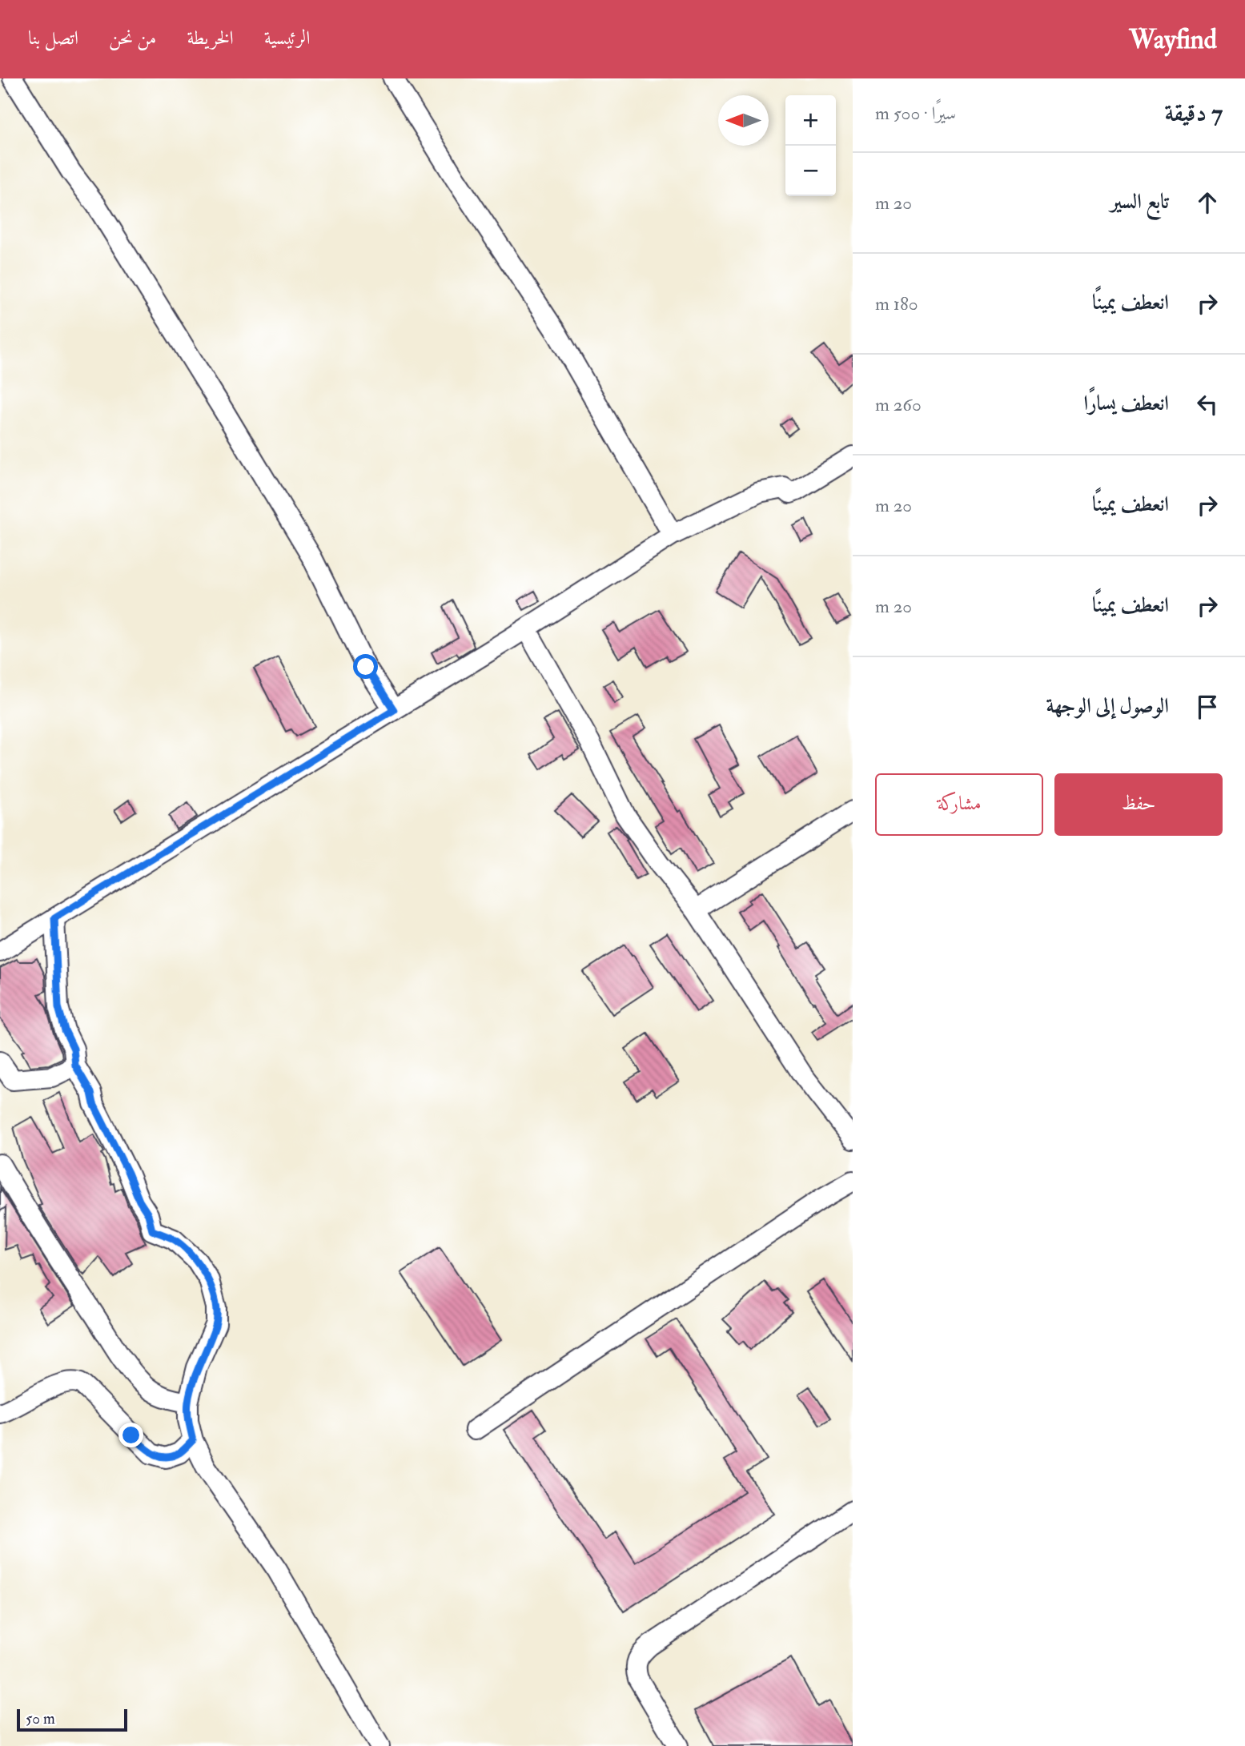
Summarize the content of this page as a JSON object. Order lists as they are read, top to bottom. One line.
{"scale_bar":"50 m","north":"left","page":{"header":"Wayfind","nav":["الرئيسية","الخريطة","من نحن","اتصل بنا"],"heading":["7 دقيقة","سيرًا · 500 m"],"map_buttons":["+","−"],"list":[["تابع السير","20 m"],["انعطف يمينًا","180 m"],["انعطف يسارًا","260 m"],["انعطف يمينًا","20 m"],["انعطف يمينًا","20 m"],"الوصول إلى الوجهة"],"buttons":["حفظ","مشاركة"],"scale":"50 m"}}
